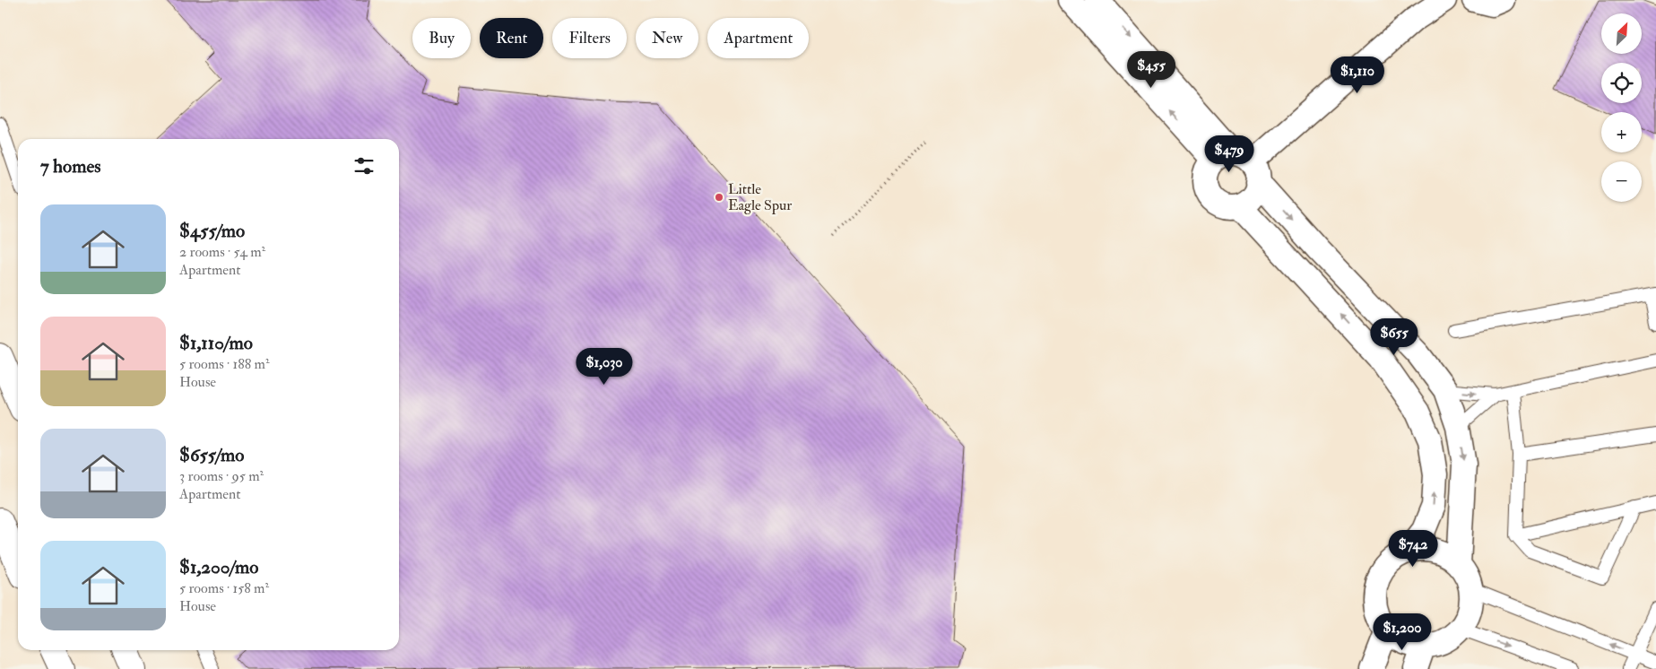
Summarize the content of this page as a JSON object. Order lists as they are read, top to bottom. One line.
{"places":["Little Eagle Spur"],"north":"top right","page":{"map_buttons":["+","−"],"chip":["Buy","Rent","Filters","New","Apartment"],"price":["$455","$1,110","$479","$655","$1,030","$742","$1,200"],"heading":"7 homes","list":[{"name":"$455/mo","note":"2 rooms · 54 m² · Apartment"},{"name":"$1,110/mo","note":"5 rooms · 188 m² · House"},{"name":"$655/mo","note":"3 rooms · 95 m² · Apartment"},{"name":"$1,200/mo","note":"5 rooms · 158 m² · House"}]}}
